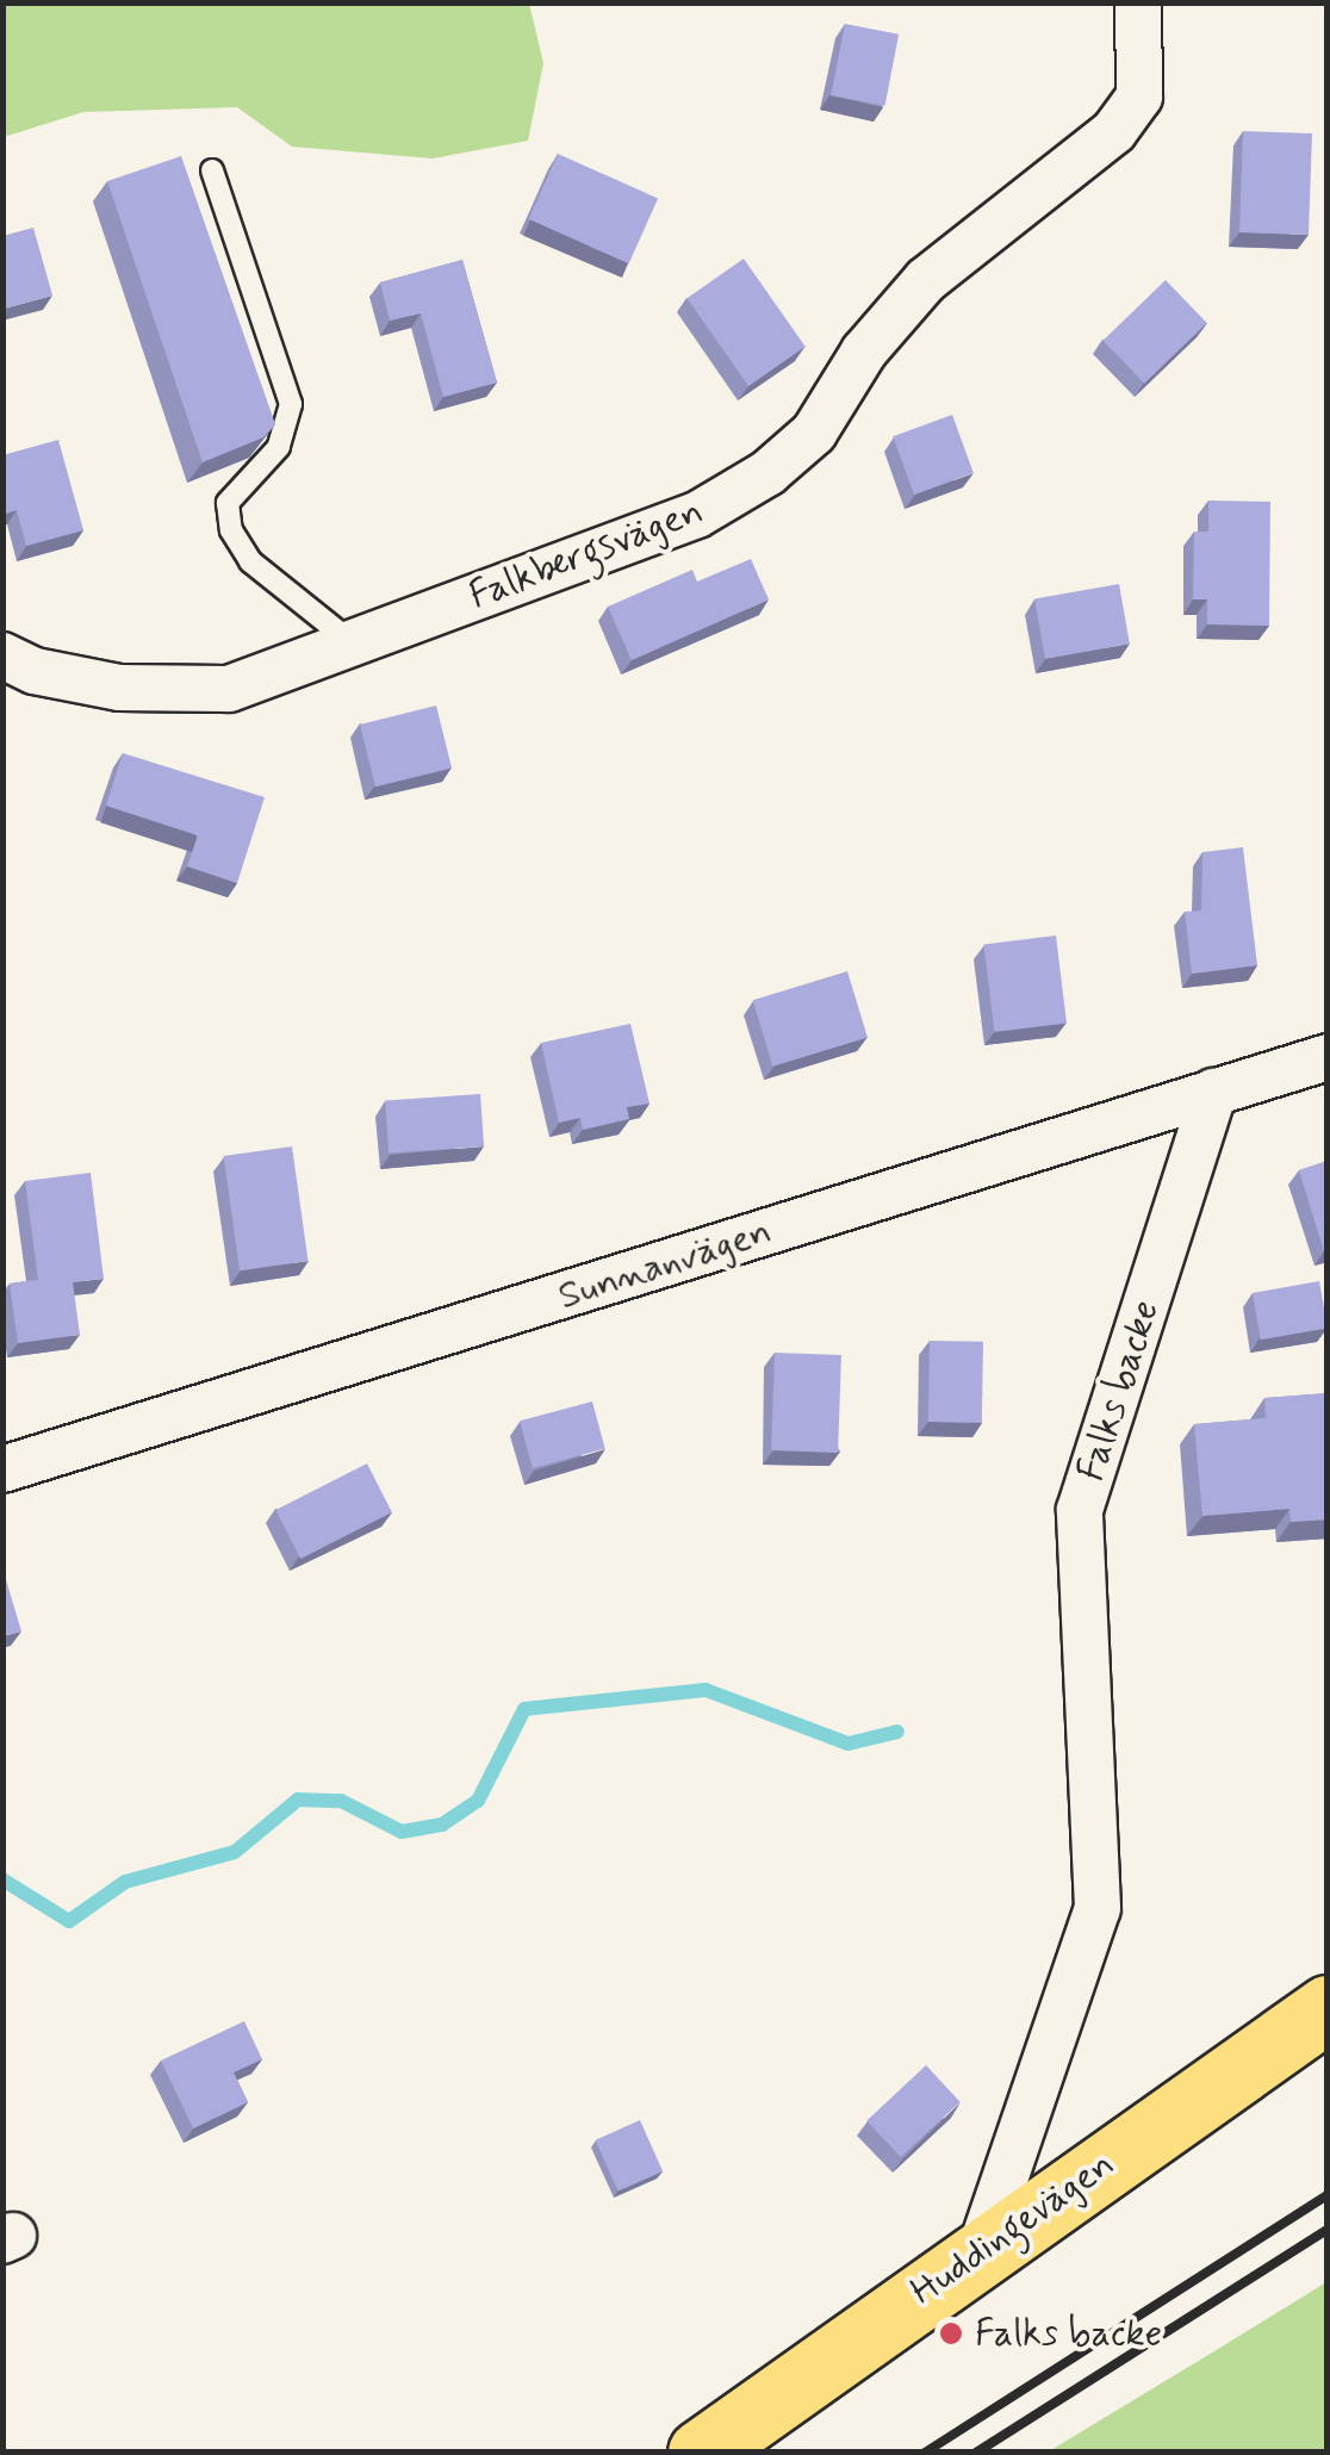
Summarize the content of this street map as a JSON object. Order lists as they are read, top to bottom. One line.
{"streets":{"main road":["Huddingevägen"],"street":["Falkbergsvägen","Sunnanvägen","Falks backe"]},"crossings":[["Sunnanvägen","Falks backe"],["Falks backe","Huddingevägen"]],"places":["Falks backe"]}
